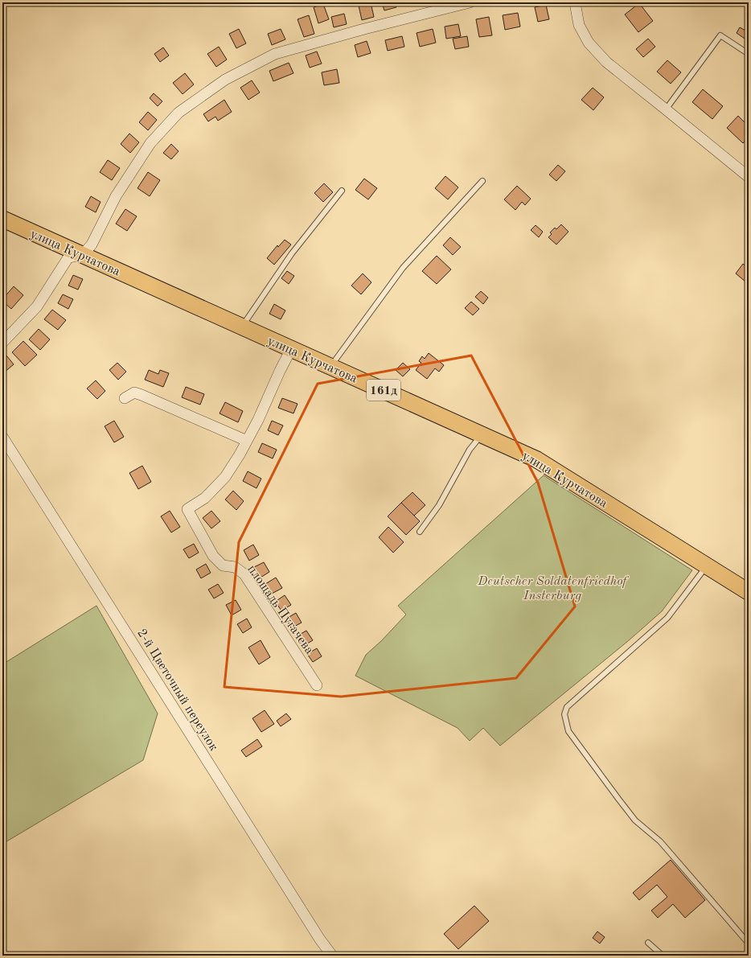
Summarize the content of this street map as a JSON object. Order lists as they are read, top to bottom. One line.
{"streets":{"main road":["улица Курчатова","161д"],"street":["площадь Пугачева","2-й Цветочный переулок"]},"parks":["Deutscher Soldatenfriedhof Insterburg"]}
